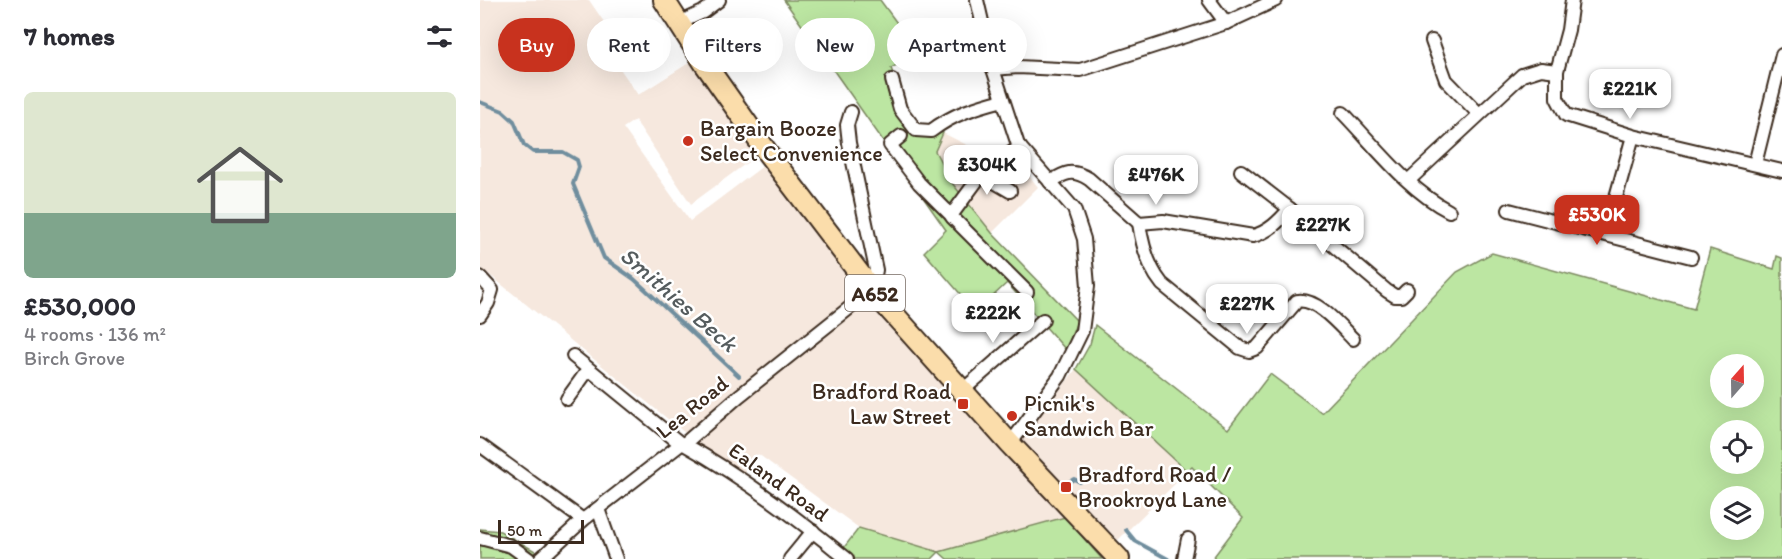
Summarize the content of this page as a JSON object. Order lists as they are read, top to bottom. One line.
{"streets":{"main road":["A652"],"street":["Lea Road","Ealand Road"]},"crossings":[["A652","Lea Road"],["Lea Road","Ealand Road"]],"water":["Smithies Beck"],"places":{"other":["Bargain Booze Select Convenience","Picnik's Sandwich Bar"],"transit":["Bradford Road Law Street","Bradford Road / Brookroyd Lane"]},"scale_bar":"50 m","north":"top","page":{"heading":"7 homes","chip":["Buy","Rent","Filters","New","Apartment"],"price":["£221K","£304K","£476K","£530K","£227K","£227K","£222K"],"list":[{"name":"£530,000","note":"4 rooms · 136 m² · Birch Grove"}],"scale":"50 m"}}
